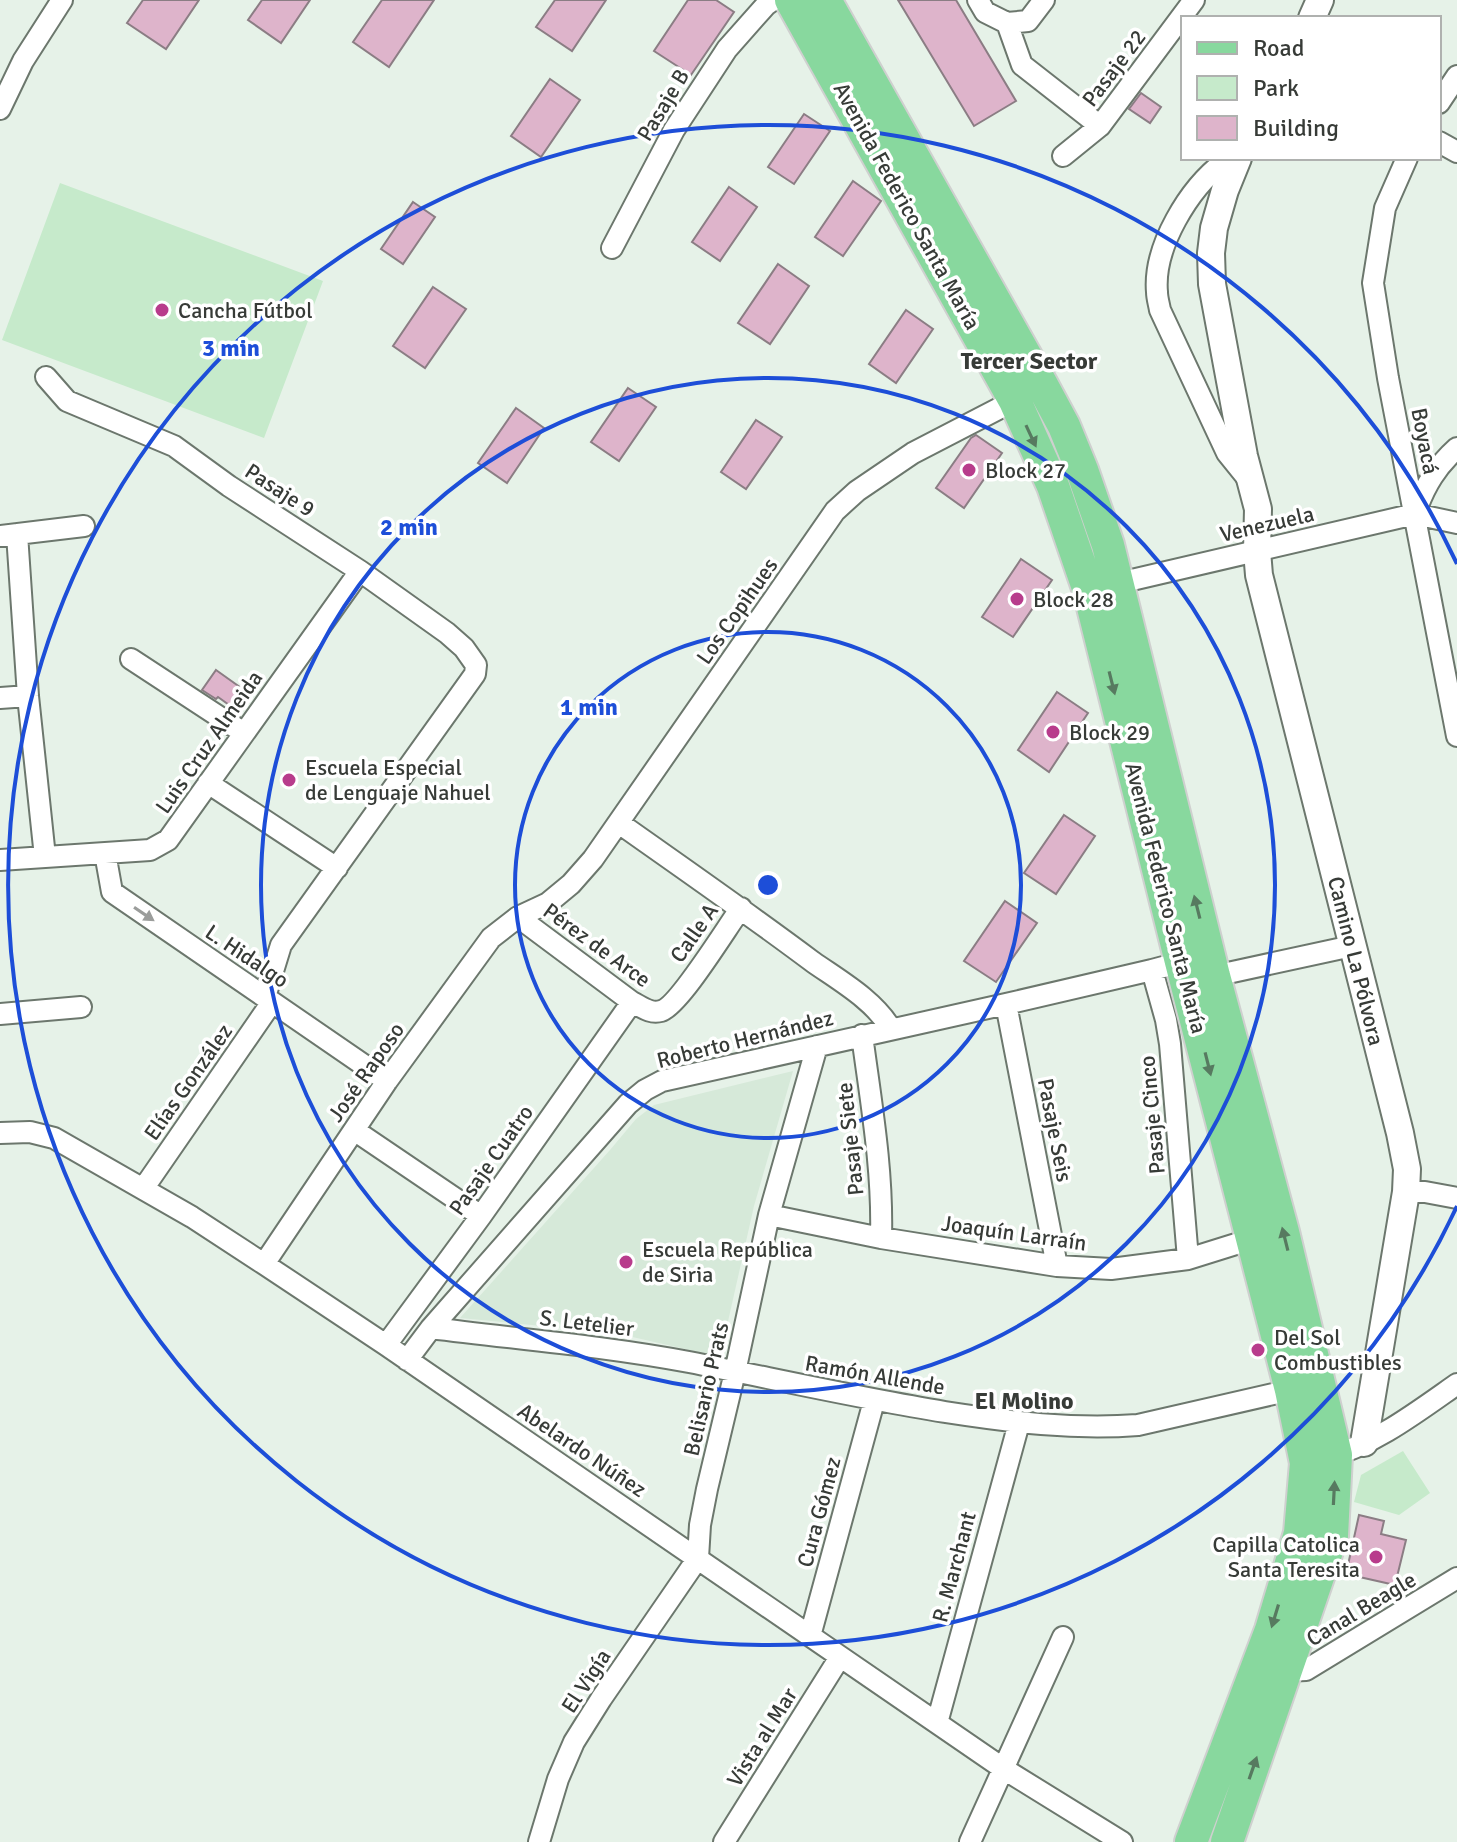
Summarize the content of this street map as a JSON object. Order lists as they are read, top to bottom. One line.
{"streets":{"main road":["Avenida Federico Santa María"],"street":["Pasaje 22","Pasaje B","Boyacá","Pasaje 9","Venezuela","Los Copihues","Luis Cruz Almeida","Calle A","Pérez de Arce","L. Hidalgo","Camino La Pólvora","Roberto Hernández","José Raposo","Elías González","Pasaje Cinco","Pasaje Seis","Pasaje Siete","Pasaje Cuatro","Joaquín Larraín","S. Letelier","Ramón Allende","Belisario Prats","Abelardo Núñez","Cura Gómez","R. Marchant","Canal Beagle","El Vigía","Vista al Mar"]},"crossings":[["Avenida Federico Santa María","Venezuela"],["Avenida Federico Santa María","Los Copihues"],["Avenida Federico Santa María","Camino La Pólvora"],["Avenida Federico Santa María","Roberto Hernández"],["Avenida Federico Santa María","Pasaje Cinco"],["Avenida Federico Santa María","Joaquín Larraín"],["Avenida Federico Santa María","Ramón Allende"],["Avenida Federico Santa María","Canal Beagle"],["Boyacá","Venezuela"],["Pasaje 9","Luis Cruz Almeida"],["Pasaje 9","Elías González"],["Venezuela","Camino La Pólvora"],["Los Copihues","Pérez de Arce"],["Los Copihues","José Raposo"],["Luis Cruz Almeida","L. Hidalgo"],["Calle A","Pérez de Arce"],["Calle A","Pasaje Cuatro"],["Pérez de Arce","José Raposo"],["Pérez de Arce","Pasaje Cuatro"],["L. Hidalgo","José Raposo"],["L. Hidalgo","Elías González"],["Camino La Pólvora","Roberto Hernández"],["Roberto Hernández","Pasaje Cinco"],["Roberto Hernández","Pasaje Seis"],["Roberto Hernández","Pasaje Siete"],["Roberto Hernández","S. Letelier"],["Roberto Hernández","Belisario Prats"],["Roberto Hernández","Abelardo Núñez"],["José Raposo","Abelardo Núñez"],["Elías González","Abelardo Núñez"],["Pasaje Cinco","Joaquín Larraín"],["Pasaje Seis","Joaquín Larraín"],["Pasaje Siete","Joaquín Larraín"],["Pasaje Cuatro","Abelardo Núñez"],["Joaquín Larraín","Belisario Prats"],["S. Letelier","Ramón Allende"],["S. Letelier","Belisario Prats"],["Ramón Allende","Belisario Prats"],["Ramón Allende","Cura Gómez"],["Ramón Allende","R. Marchant"],["Belisario Prats","Abelardo Núñez"],["Belisario Prats","El Vigía"],["Abelardo Núñez","Cura Gómez"],["Abelardo Núñez","R. Marchant"],["Abelardo Núñez","El Vigía"],["Abelardo Núñez","Vista al Mar"]],"districts":["Tercer Sector","El Molino"],"places":["Cancha Fútbol","Block 27","Block 28","Block 29","Escuela Especial de Lenguaje Nahuel","Escuela República de Siria","Del Sol Combustibles","Capilla Catolica Santa Teresita"],"legend":["Road","Park","Building"],"rings":["3 min","2 min","1 min"]}
